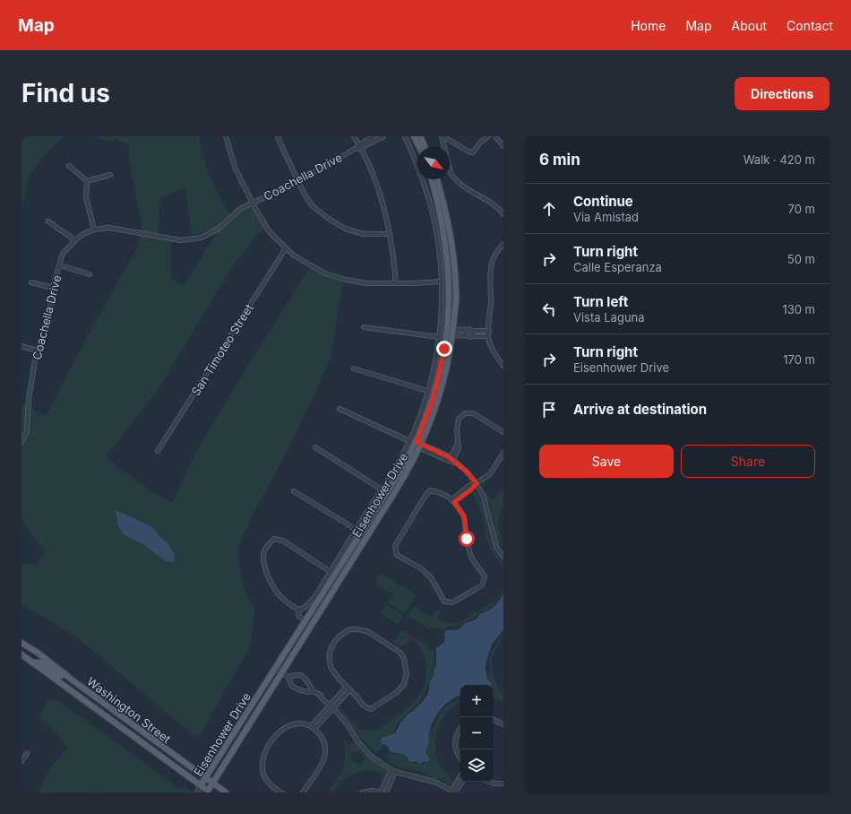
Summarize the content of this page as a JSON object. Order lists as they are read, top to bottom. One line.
{"streets":{"main road":["Eisenhower Drive","Washington Street"],"street":["Coachella Drive","San Timoteo Street"]},"crossings":[["Eisenhower Drive","Washington Street"]],"north":"bottom right","page":{"header":"Map","nav":["Home","Map","About","Contact"],"buttons":["Directions",["Save","Share"]],"title":"Find us","heading":["6 min","Walk · 420 m"],"list":[["Continue","Via Amistad","70 m"],["Turn right","Calle Esperanza","50 m"],["Turn left","Vista Laguna","130 m"],["Turn right","Eisenhower Drive","170 m"],"Arrive at destination"],"map_buttons":["+","−"]}}
